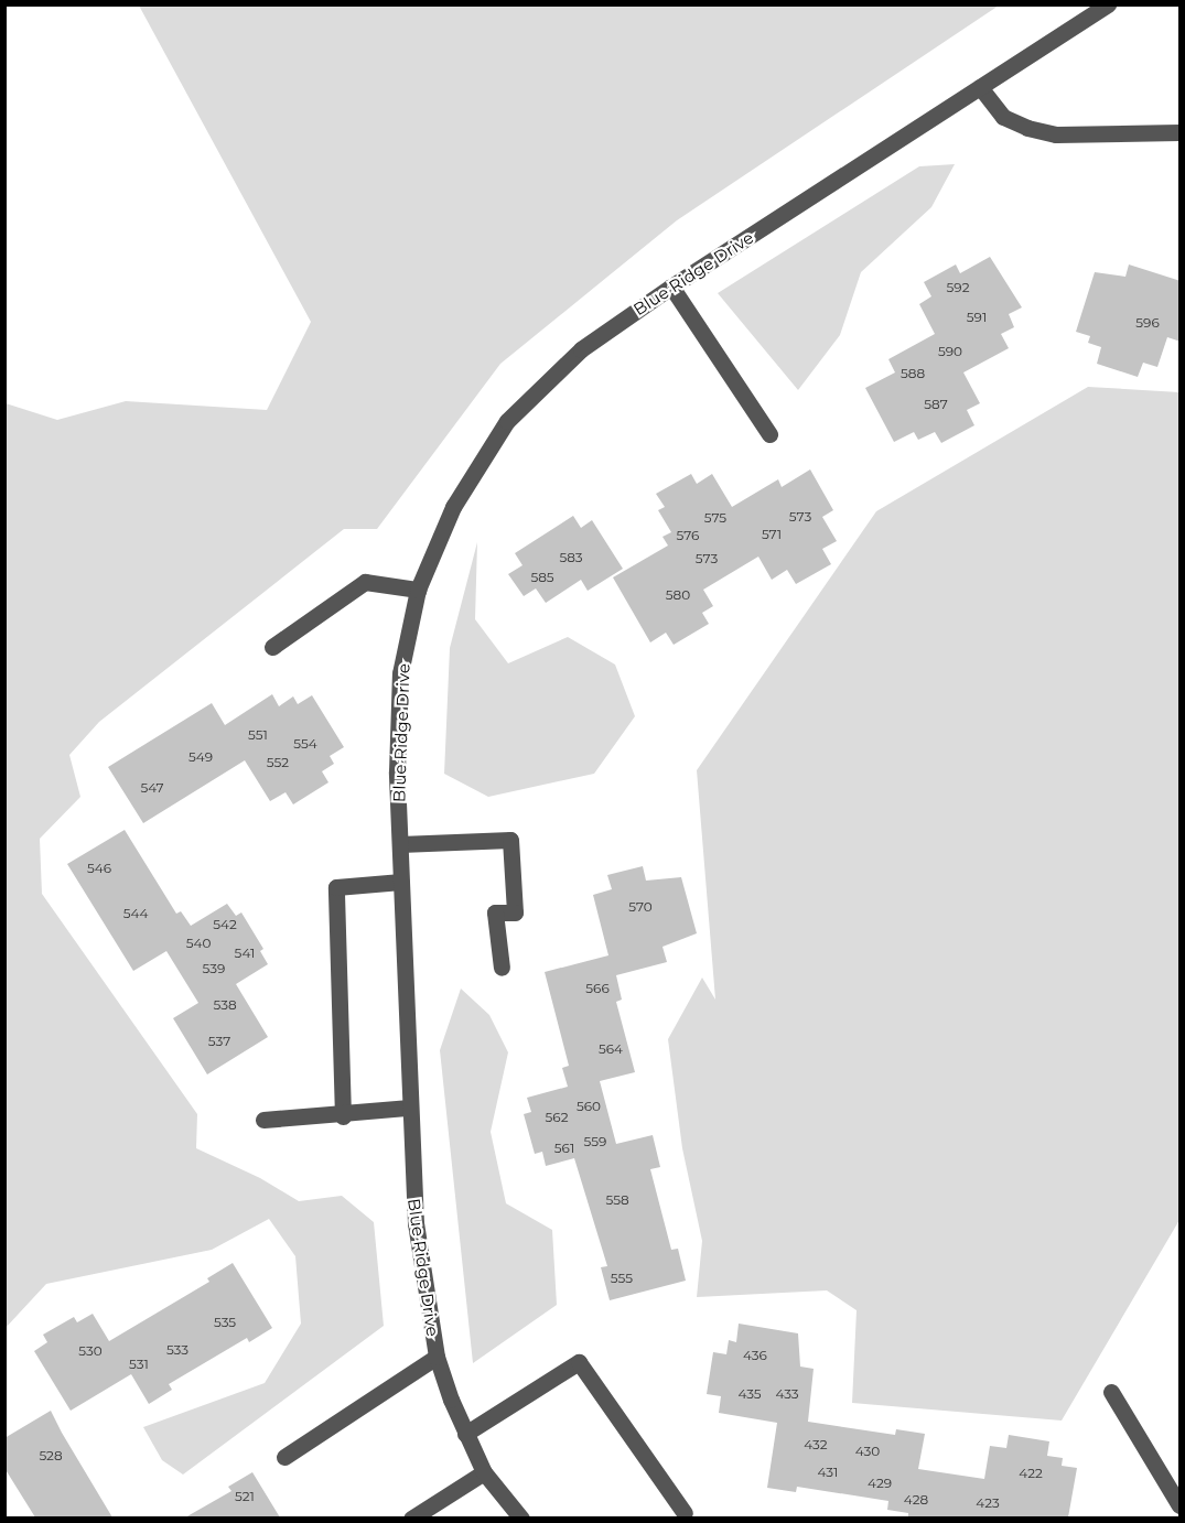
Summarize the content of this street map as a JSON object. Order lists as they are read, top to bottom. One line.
{"streets":{"street":["Blue Ridge Drive"]},"house_numbers":["592","591","596","590","588","587","573","575","571","576","583","573","585","580","551","554","549","552","547","546","570","544","542","540","541","539","566","538","537","564","560","562","559","561","558","555","535","533","530","436","531","435","433","432","430","528","431","422","429","521","428","423"]}
